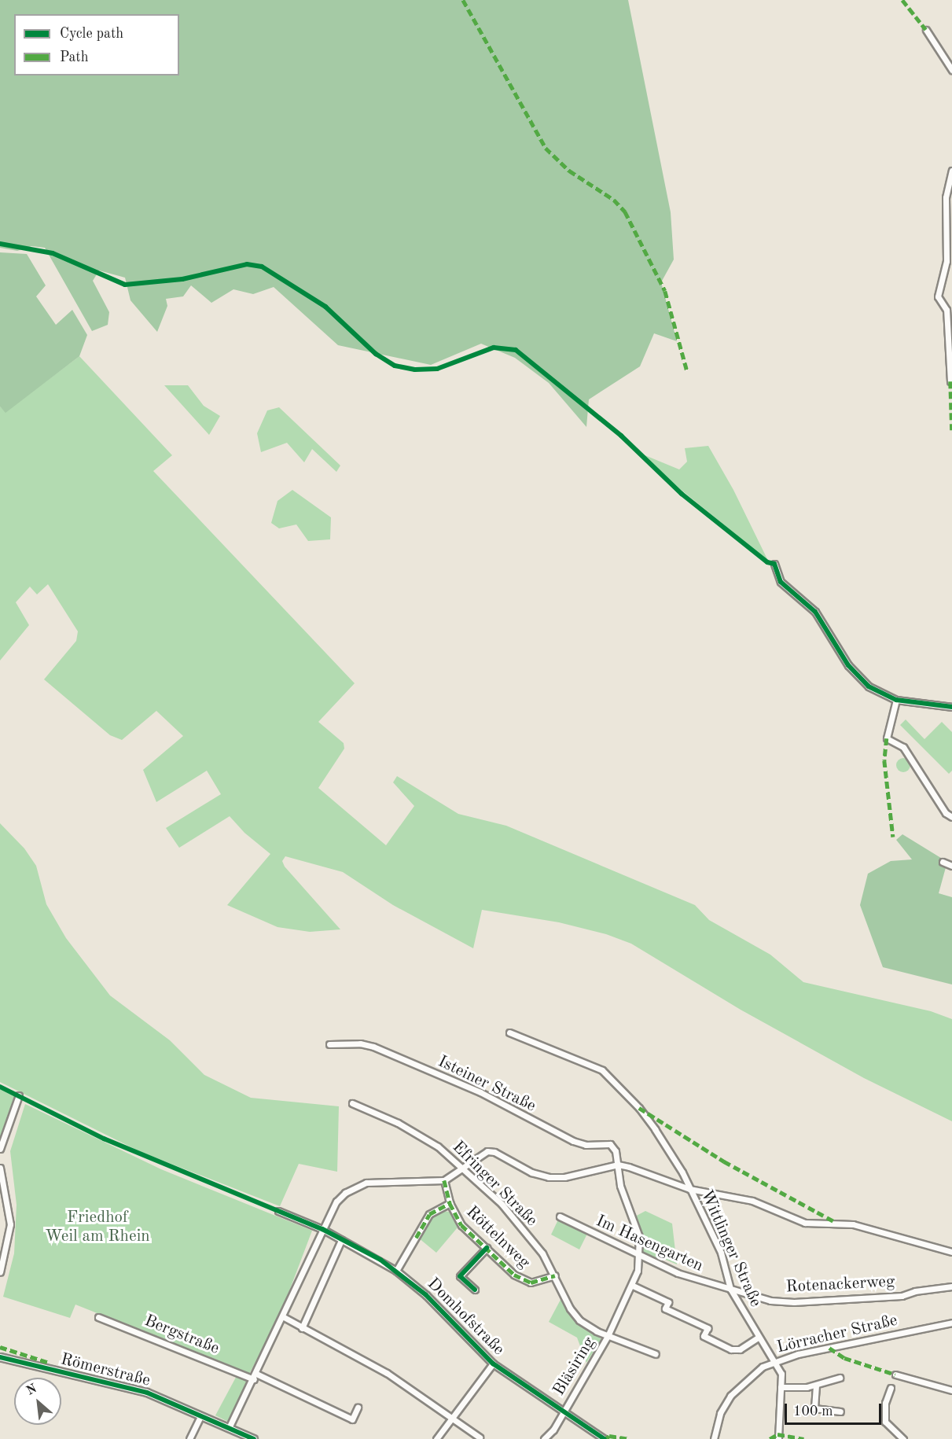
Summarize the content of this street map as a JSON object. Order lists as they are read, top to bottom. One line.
{"streets":{"street":["Isteiner Straße","Efringer Straße","Röttelnweg","Im Hasengarten","Wittlinger Straße","Rotenackerweg","Domhofstraße","Lörracher Straße","Bergstraße","Bläsiring","Römerstraße"]},"crossings":[["Efringer Straße","Röttelnweg"],["Efringer Straße","Bläsiring"],["Im Hasengarten","Wittlinger Straße"],["Im Hasengarten","Rotenackerweg"],["Im Hasengarten","Bläsiring"],["Wittlinger Straße","Rotenackerweg"],["Wittlinger Straße","Lörracher Straße"],["Domhofstraße","Bläsiring"]],"parks":["Friedhof Weil am Rhein"],"legend":["Cycle path","Path"],"scale_bar":"100 m","north":"top left"}
